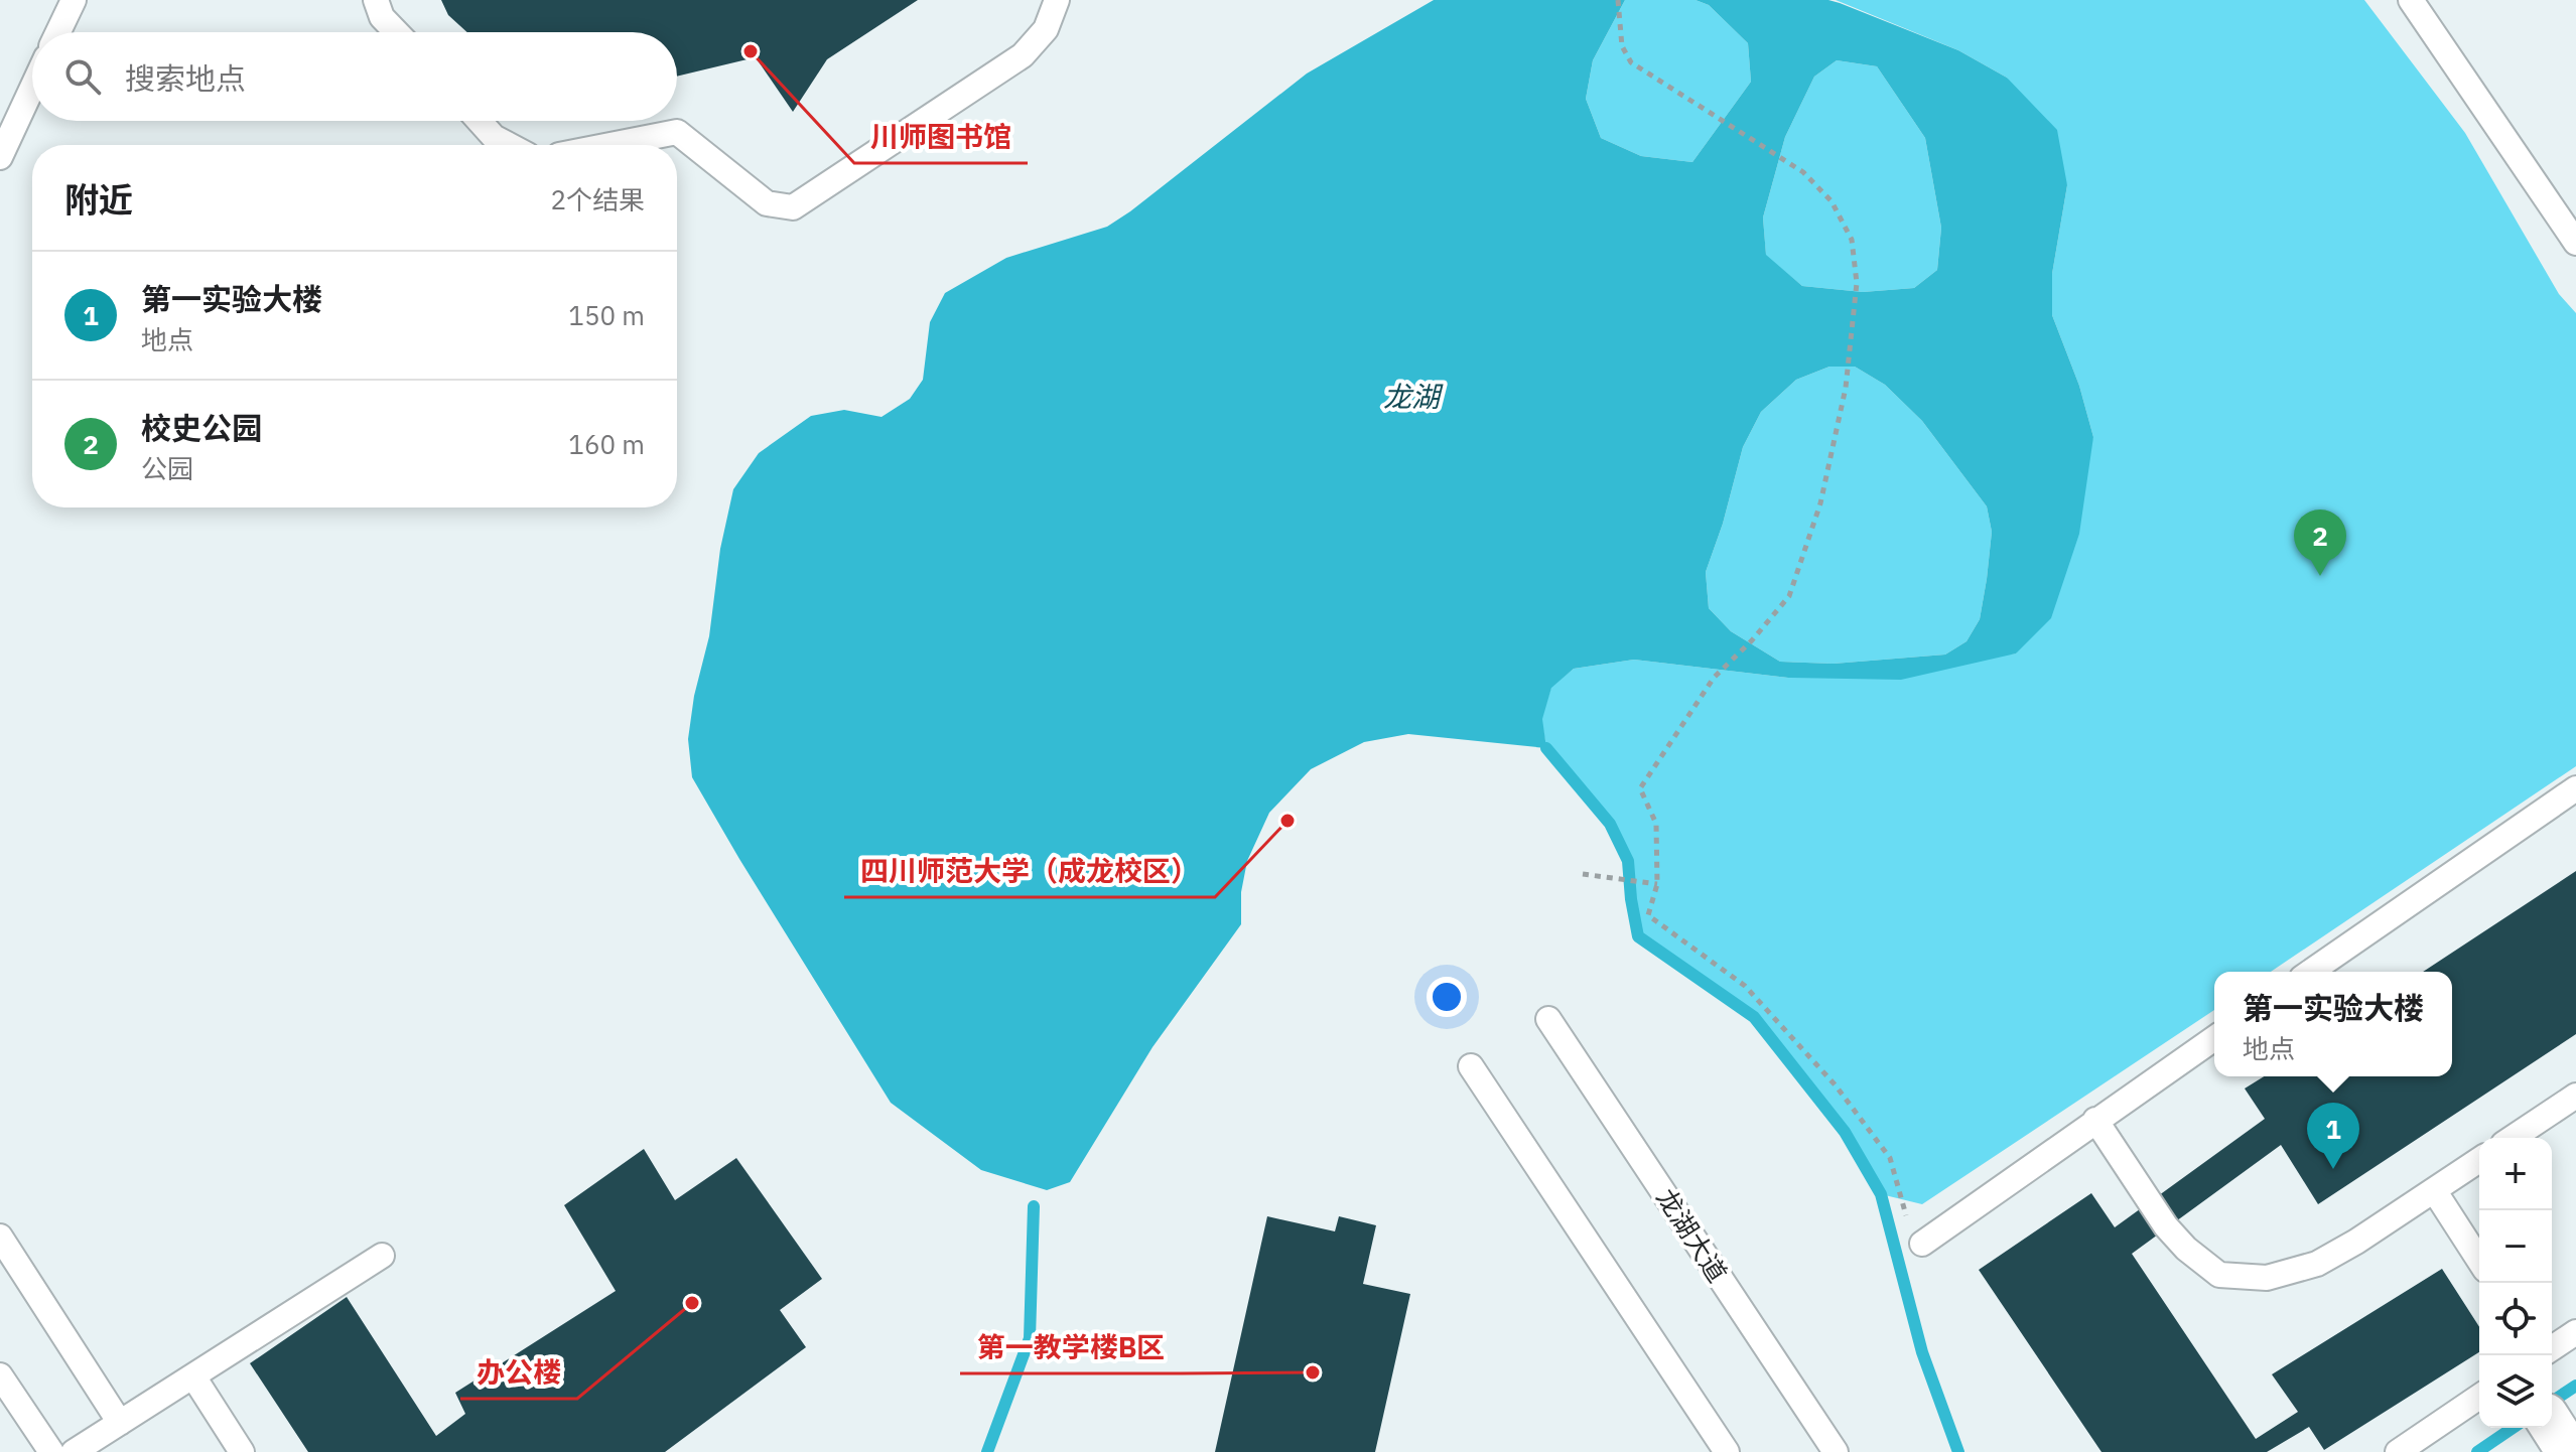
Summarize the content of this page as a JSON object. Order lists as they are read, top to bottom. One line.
{"streets":{"lane":["龙湖大道"]},"water":["龙湖"],"places":["川师图书馆","四川师范大学（成龙校区）","办公楼","第一教学楼B区"],"page":{"search":"搜索地点","heading":["附近","2个结果"],"list":[{"mark":"1","name":"第一实验大楼","note":"地点","value":"150 m"},{"mark":"2","name":"校史公园","note":"公园","value":"160 m"}],"pins":["2","1"],"popup":["第一实验大楼","地点"],"map_buttons":["+","−"]}}
